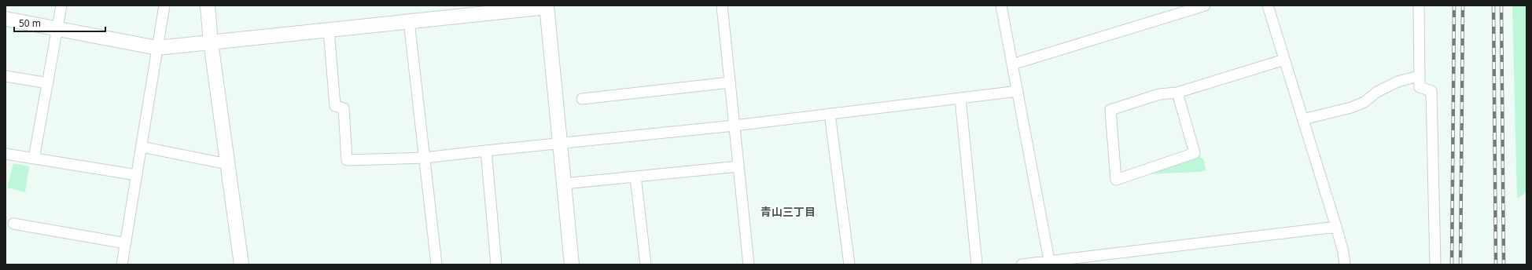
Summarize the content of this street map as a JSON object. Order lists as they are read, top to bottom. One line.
{"districts":["青山三丁目"],"scale_bar":"50 m"}
